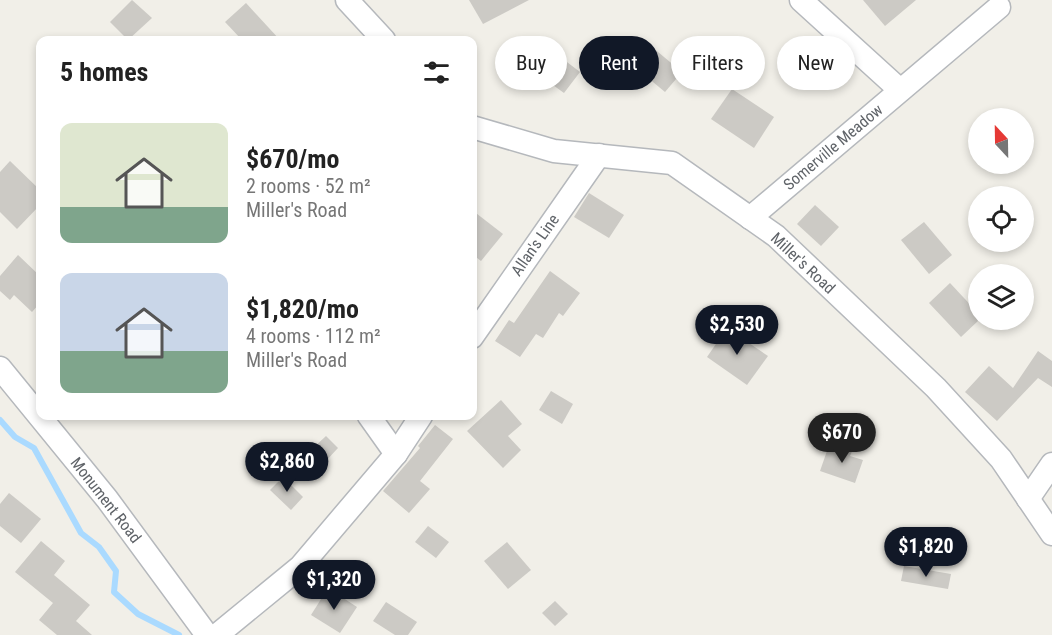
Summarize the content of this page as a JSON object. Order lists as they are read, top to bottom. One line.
{"streets":{"street":["Somerville Meadow","Allan's Line","Miller's Road","Monument Road"]},"crossings":[["Somerville Meadow","Miller's Road"],["Allan's Line","Miller's Road"]],"north":"top","page":{"chip":["Buy","Rent","Filters","New"],"heading":"5 homes","list":[{"name":"$670/mo","note":"2 rooms · 52 m² · Miller's Road"},{"name":"$1,820/mo","note":"4 rooms · 112 m² · Miller's Road"}],"price":["$2,530","$670","$2,860","$1,820","$1,320"]}}
